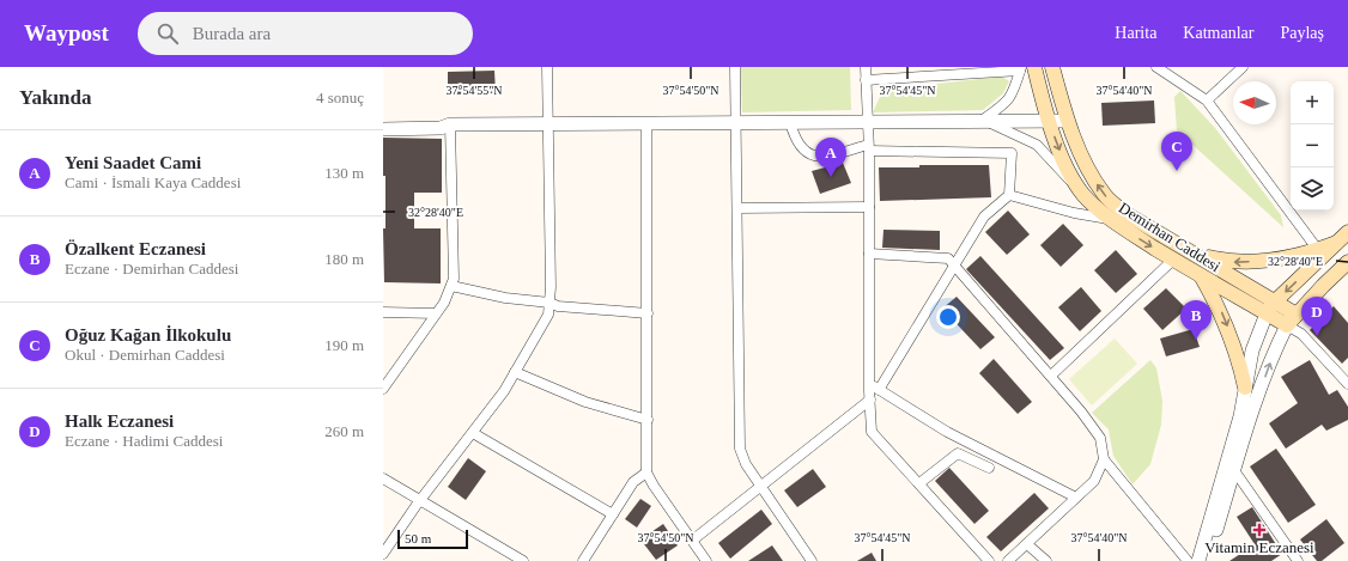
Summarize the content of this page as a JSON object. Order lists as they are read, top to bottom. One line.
{"streets":{"main road":["Demirhan Caddesi"]},"places":{"health":["Vitamin Eczanesi"]},"scale_bar":"50 m","north":"left","page":{"header":"Waypost","search":"Burada ara","nav":["Harita","Katmanlar","Paylaş"],"heading":["Yakında","4 sonuç"],"map_buttons":["+","−"],"list":[{"mark":"A","name":"Yeni Saadet Cami","note":"Cami · İsmali Kaya Caddesi","value":"130 m"},{"mark":"B","name":"Özalkent Eczanesi","note":"Eczane · Demirhan Caddesi","value":"180 m"},{"mark":"C","name":"Oğuz Kağan İlkokulu","note":"Okul · Demirhan Caddesi","value":"190 m"},{"mark":"D","name":"Halk Eczanesi","note":"Eczane · Hadimi Caddesi","value":"260 m"}],"pins":["C","A","D","B"],"scale":"50 m"},"coordinates":["37°54'55\"N","37°54'50\"N","37°54'45\"N","37°54'40\"N","32°28'40\"E"]}
